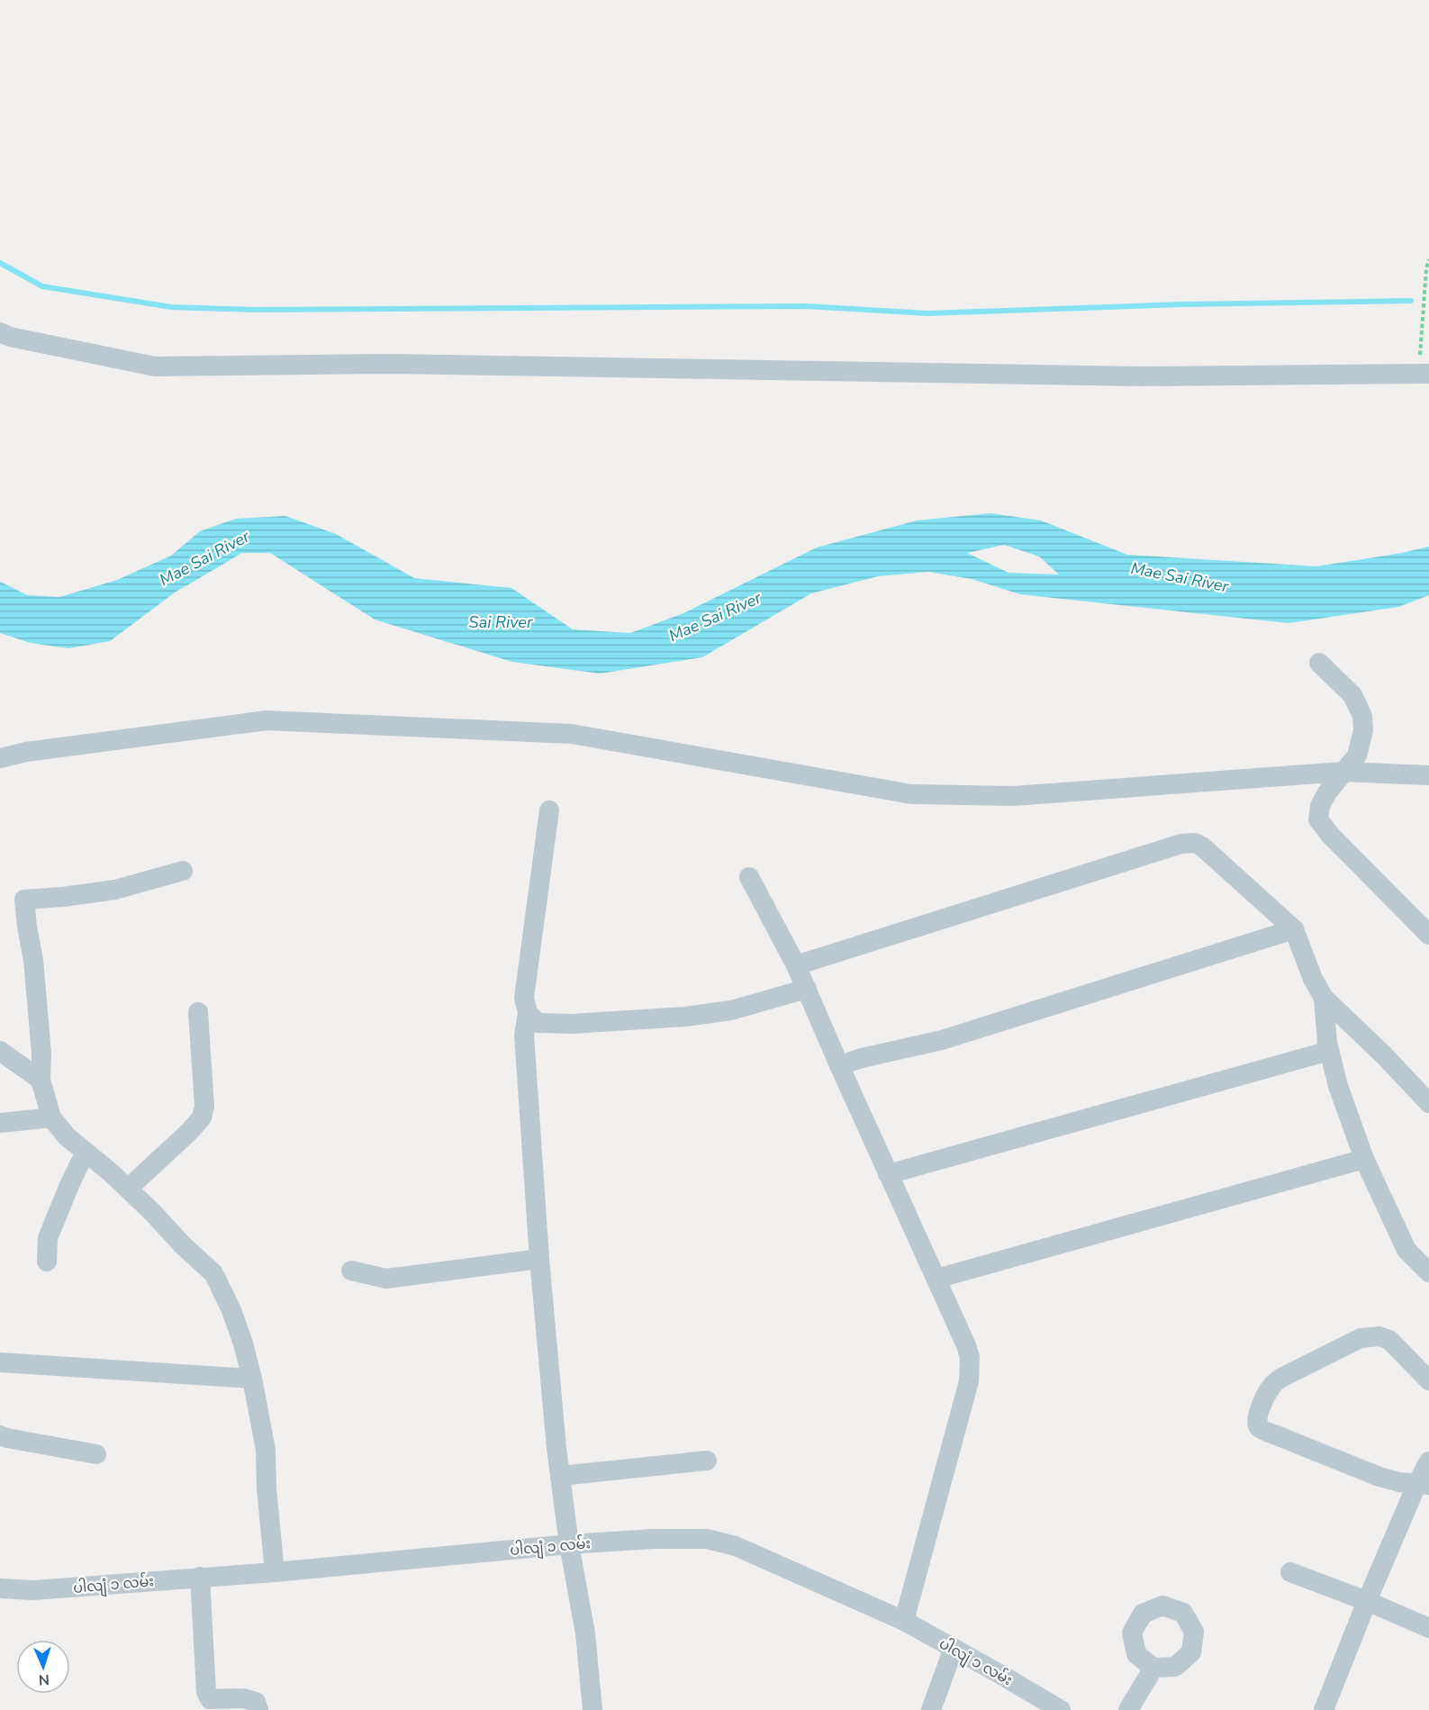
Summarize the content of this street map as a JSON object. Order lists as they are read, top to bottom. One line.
{"streets":{"street":["ပါလျံ ၁ လမ်း"]},"water":["Mae Sai River","Sai River"],"north":"bottom"}
